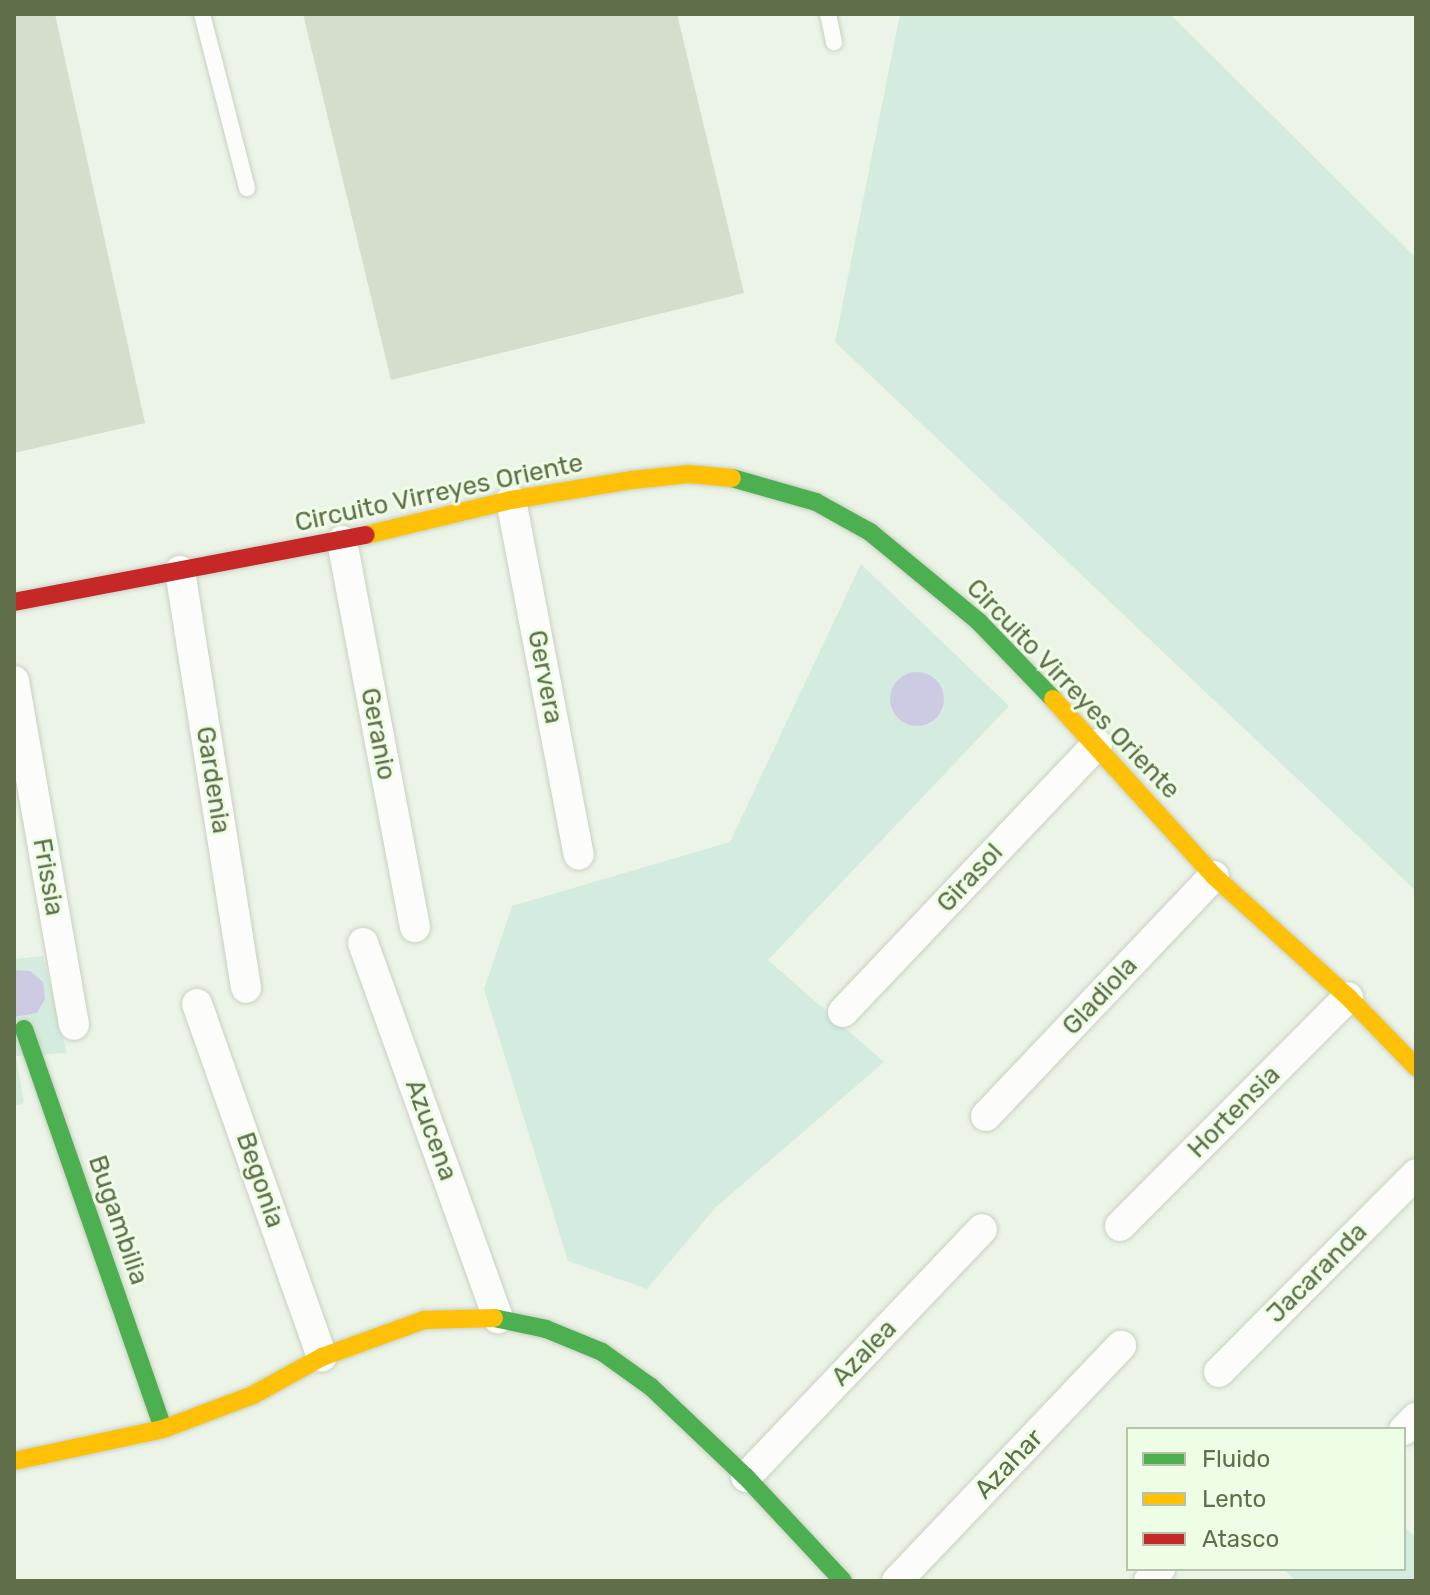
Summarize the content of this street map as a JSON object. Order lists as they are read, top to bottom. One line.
{"streets":{"street":["Circuito Virreyes Oriente","Gervera","Geranio","Gardenia","Frissia","Girasol","Gladiola","Hortensia","Azucena","Begonia","Bugambilia","Jacaranda","Azalea","Azahar"]},"crossings":[["Circuito Virreyes Oriente","Gervera"],["Circuito Virreyes Oriente","Geranio"],["Circuito Virreyes Oriente","Gardenia"],["Circuito Virreyes Oriente","Girasol"],["Circuito Virreyes Oriente","Gladiola"],["Circuito Virreyes Oriente","Hortensia"]],"legend":["Fluido","Lento","Atasco"]}
